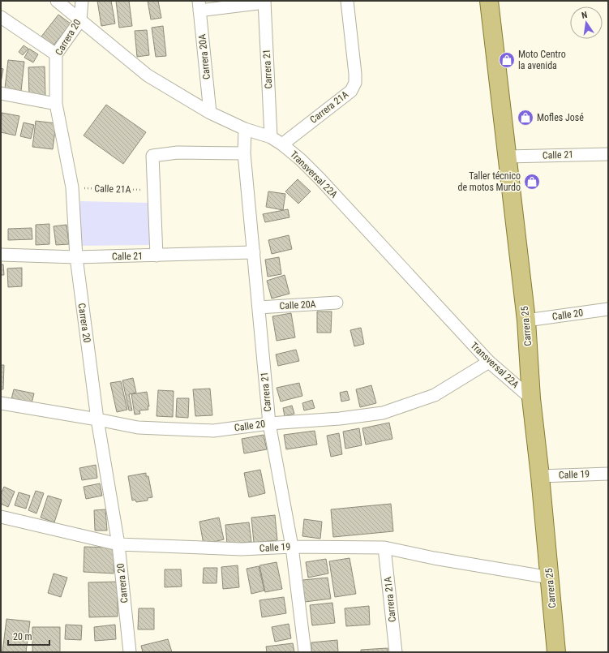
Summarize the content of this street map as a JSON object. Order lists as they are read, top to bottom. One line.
{"streets":{"main road":["Carrera 25"],"street":["Carrera 20","Carrera 20A","Carrera 21","Carrera 21A","Calle 21","Transversal 22A","Calle 20A","Calle 20","Calle 19"],"path":["Calle 21A"]},"crossings":[["Carrera 20","Calle 21"],["Carrera 20","Transversal 22A"],["Carrera 20","Calle 21A"],["Carrera 20","Calle 20"],["Carrera 20","Calle 19"],["Carrera 20A","Transversal 22A"],["Carrera 21","Calle 21"],["Carrera 21","Transversal 22A"],["Carrera 21","Calle 20A"],["Carrera 21","Calle 20"],["Carrera 21","Calle 19"],["Carrera 21A","Transversal 22A"],["Carrera 21A","Calle 19"],["Calle 21","Carrera 25"],["Transversal 22A","Calle 20"],["Transversal 22A","Carrera 25"],["Calle 20","Carrera 25"],["Carrera 25","Calle 19"]],"places":{"shop":["Moto Centro la avenida","Mofles José","Taller técnico de motos Murdo"]},"scale_bar":"20 m","north":"top"}
